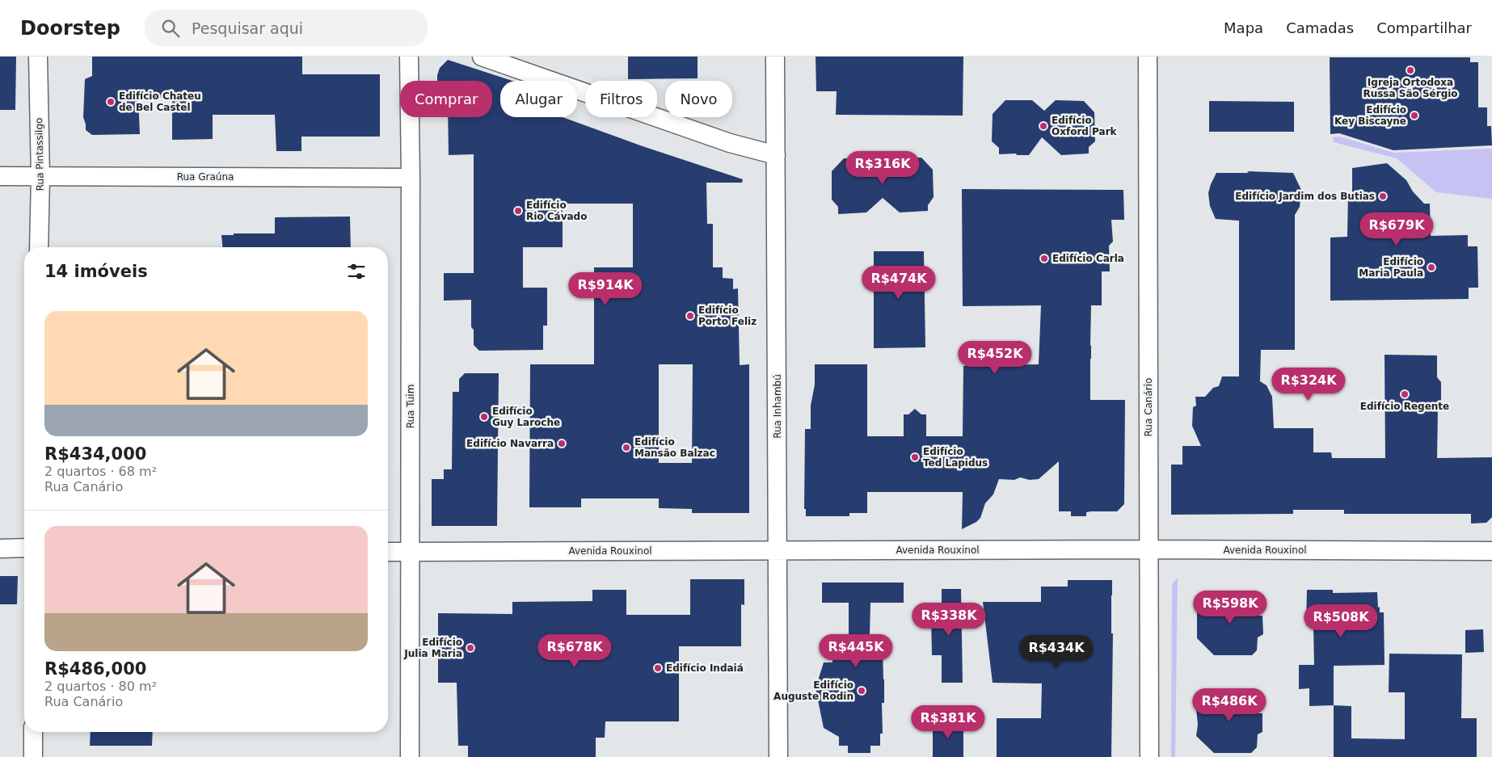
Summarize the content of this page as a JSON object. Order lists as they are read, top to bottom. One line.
{"streets":{"street":["Rua Pintassilgo","Rua Graúna","Rua Tuim","Rua Inhambú","Rua Canário","Avenida Rouxinol"]},"crossings":[["Rua Pintassilgo","Rua Graúna"],["Rua Graúna","Rua Tuim"],["Rua Tuim","Avenida Rouxinol"],["Rua Inhambú","Avenida Rouxinol"],["Rua Canário","Avenida Rouxinol"]],"places":["Igreja Ortodoxa Russa São Sérgio","Edifício Chateu de Bel Castel","Edifício Key Biscayne","Edifício Oxford Park","Edifício Jardim dos Butias","Edifício Rio Cávado","Edifício Carla","Edifício Maria Paula","Edifício Porto Feliz","Edifício Regente","Edifício Guy Laroche","Edifício Navarra","Edifício Mansão Balzac","Edifício Ted Lapidus","Edifício Julia Maria","Edifício Indaiá","Edifício Auguste Rodin"],"page":{"header":"Doorstep","search":"Pesquisar aqui","nav":["Mapa","Camadas","Compartilhar"],"chip":["Comprar","Alugar","Filtros","Novo"],"price":["R$316K","R$679K","R$474K","R$914K","R$452K","R$324K","R$598K","R$338K","R$508K","R$678K","R$445K","R$434K","R$486K","R$381K"],"heading":"14 imóveis","list":[{"name":"R$434,000","note":"2 quartos · 68 m² · Rua Canário"},{"name":"R$486,000","note":"2 quartos · 80 m² · Rua Canário"}]}}
